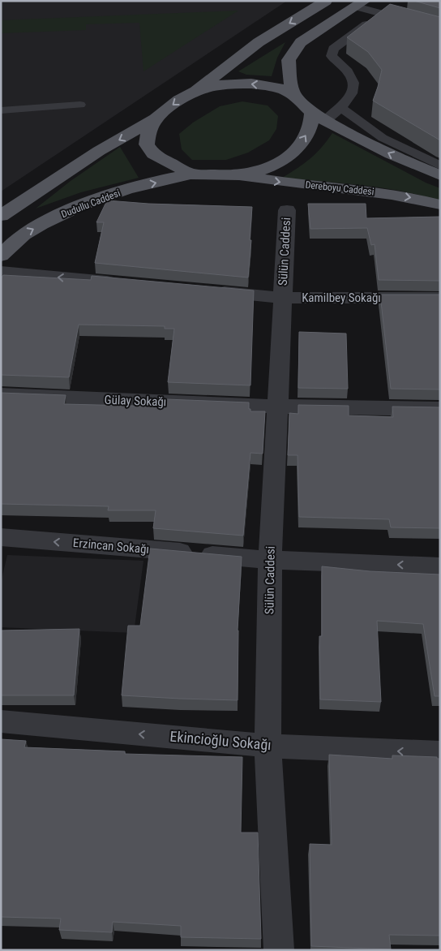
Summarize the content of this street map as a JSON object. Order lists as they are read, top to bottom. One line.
{"streets":{"main road":["Dereboyu Caddesi","Dudullu Caddesi"],"street":["Sülün Caddesi","Kamilbey Sokağı","Gülay Sokağı","Erzincan Sokağı","Ekincioğlu Sokağı"]},"crossings":[["Dereboyu Caddesi","Dudullu Caddesi"],["Sülün Caddesi","Kamilbey Sokağı"],["Sülün Caddesi","Gülay Sokağı"],["Sülün Caddesi","Erzincan Sokağı"],["Sülün Caddesi","Ekincioğlu Sokağı"]],"one_way":["Erzincan Sokağı","Ekincioğlu Sokağı"]}
